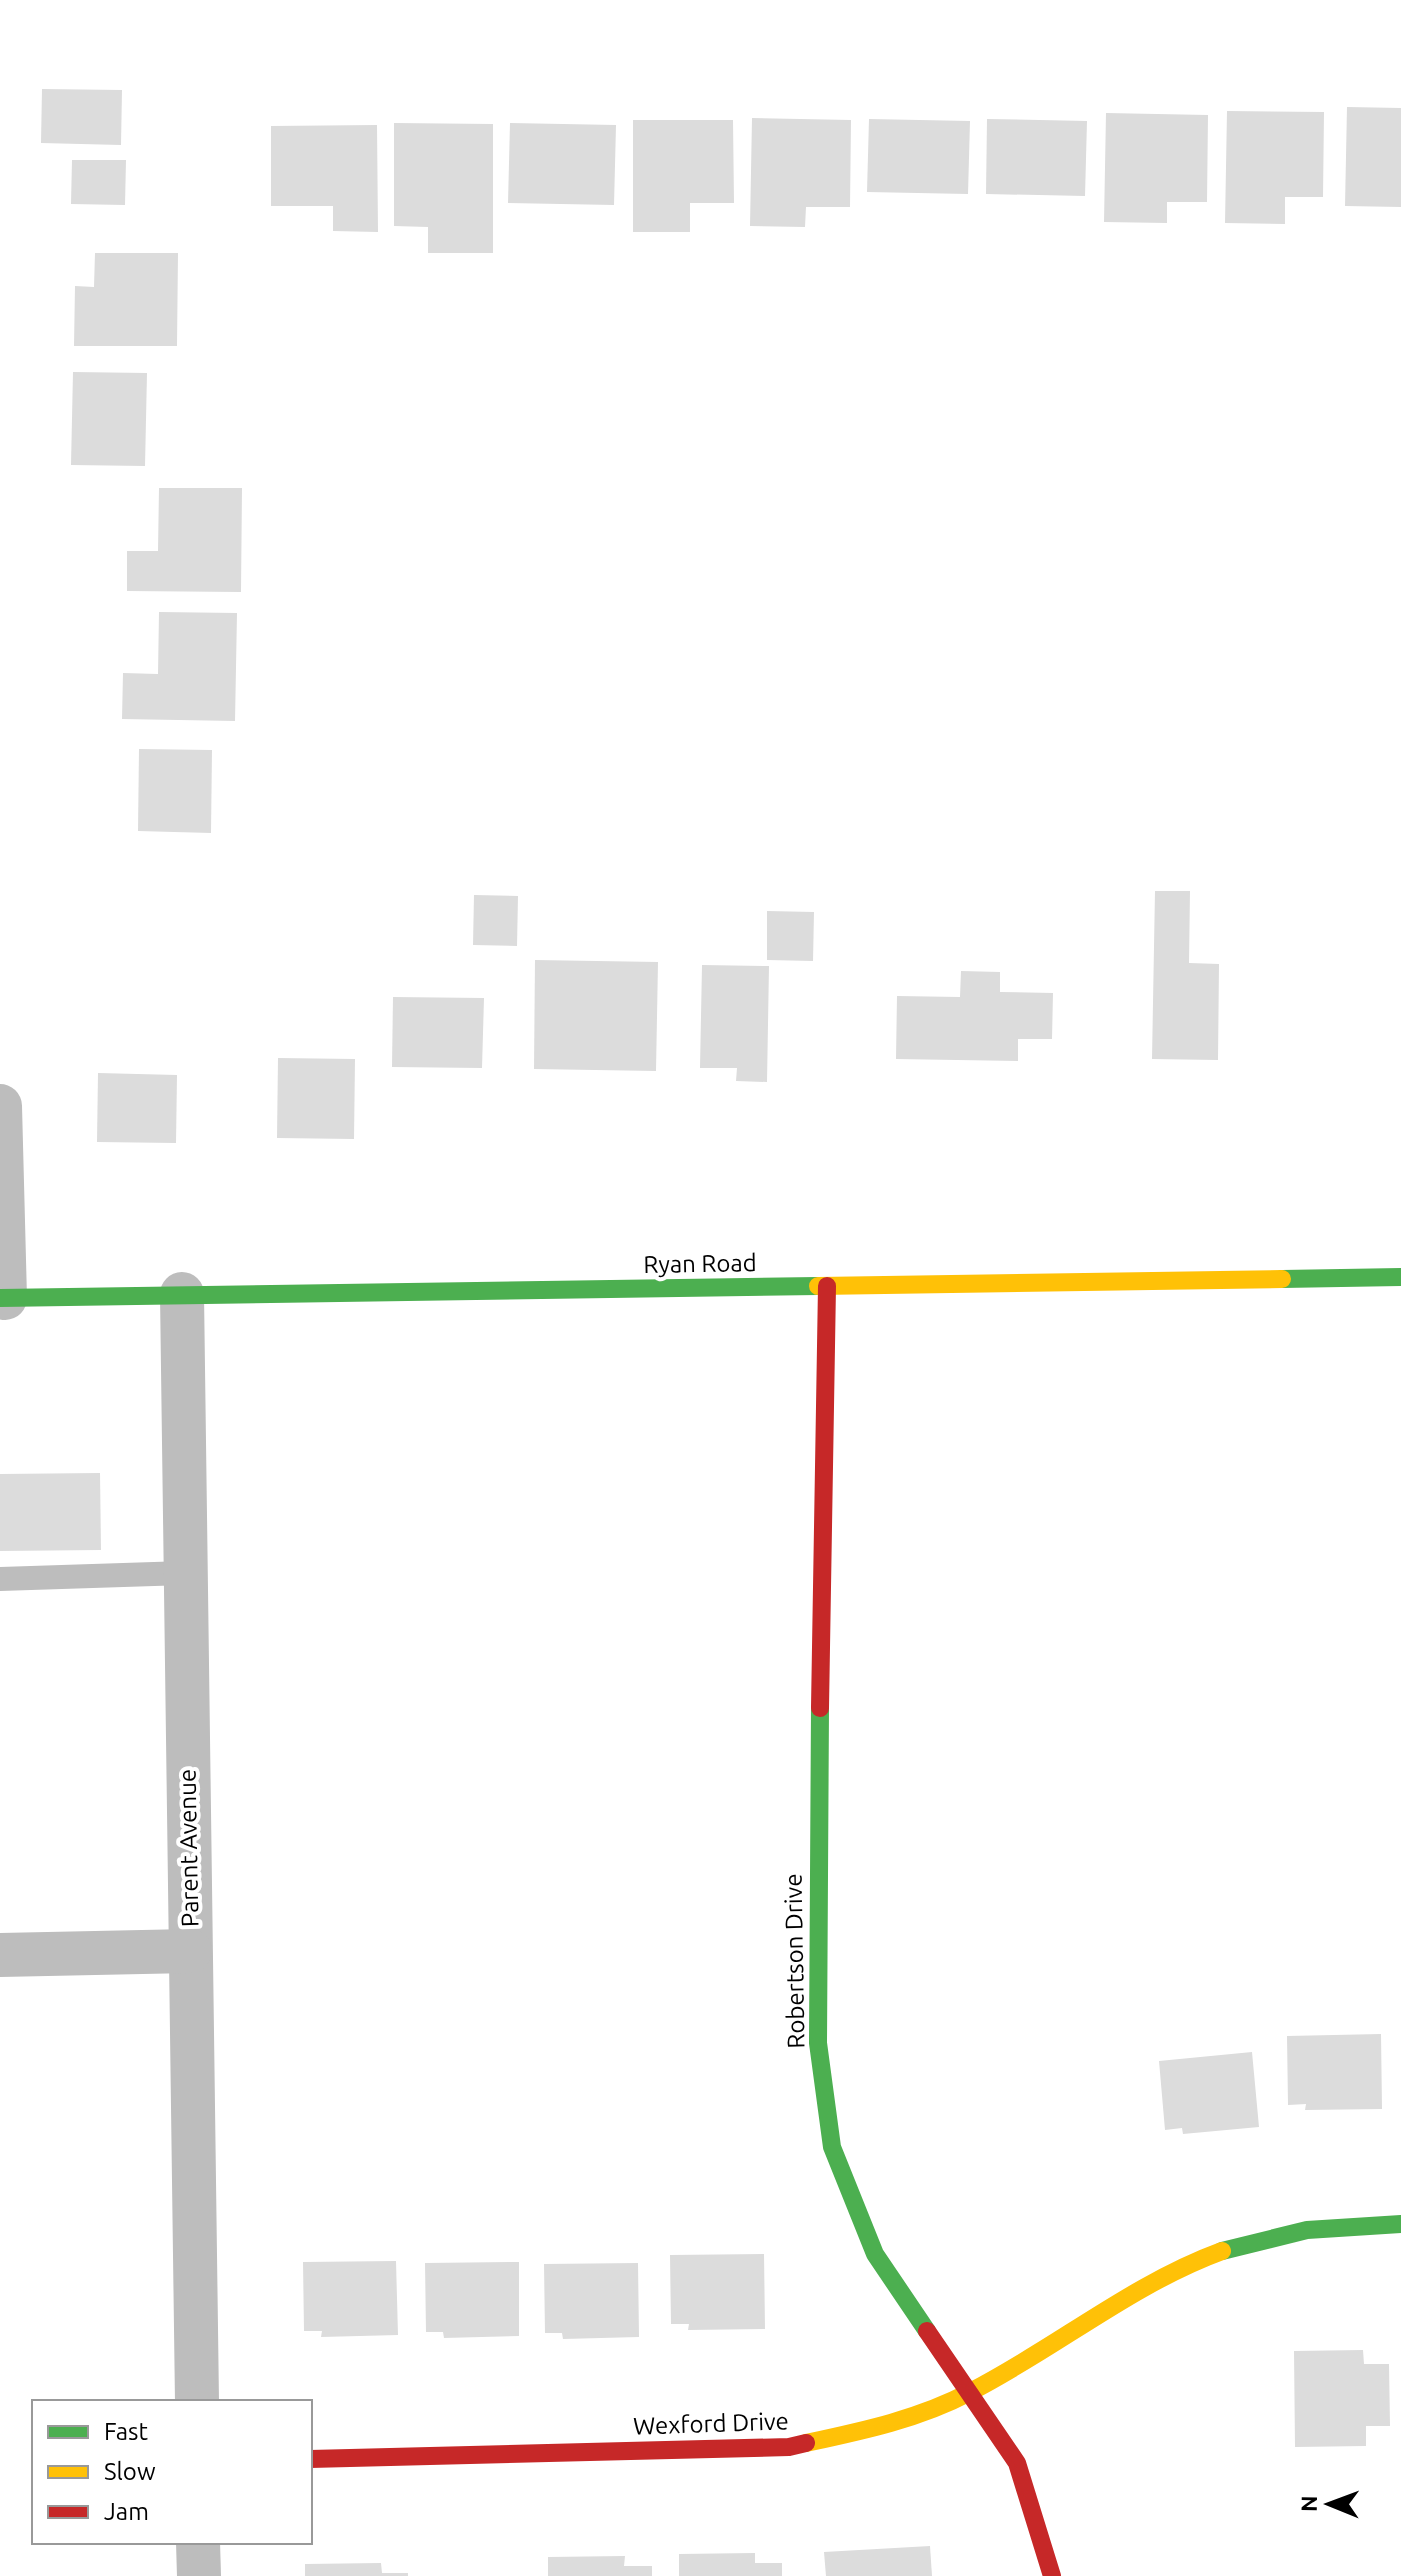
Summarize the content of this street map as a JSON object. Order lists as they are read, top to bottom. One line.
{"streets":{"street":["Ryan Road","Parent Avenue","Robertson Drive","Wexford Drive"]},"crossings":[["Ryan Road","Parent Avenue"],["Ryan Road","Robertson Drive"],["Robertson Drive","Wexford Drive"]],"legend":["Fast","Slow","Jam"],"north":"left"}
